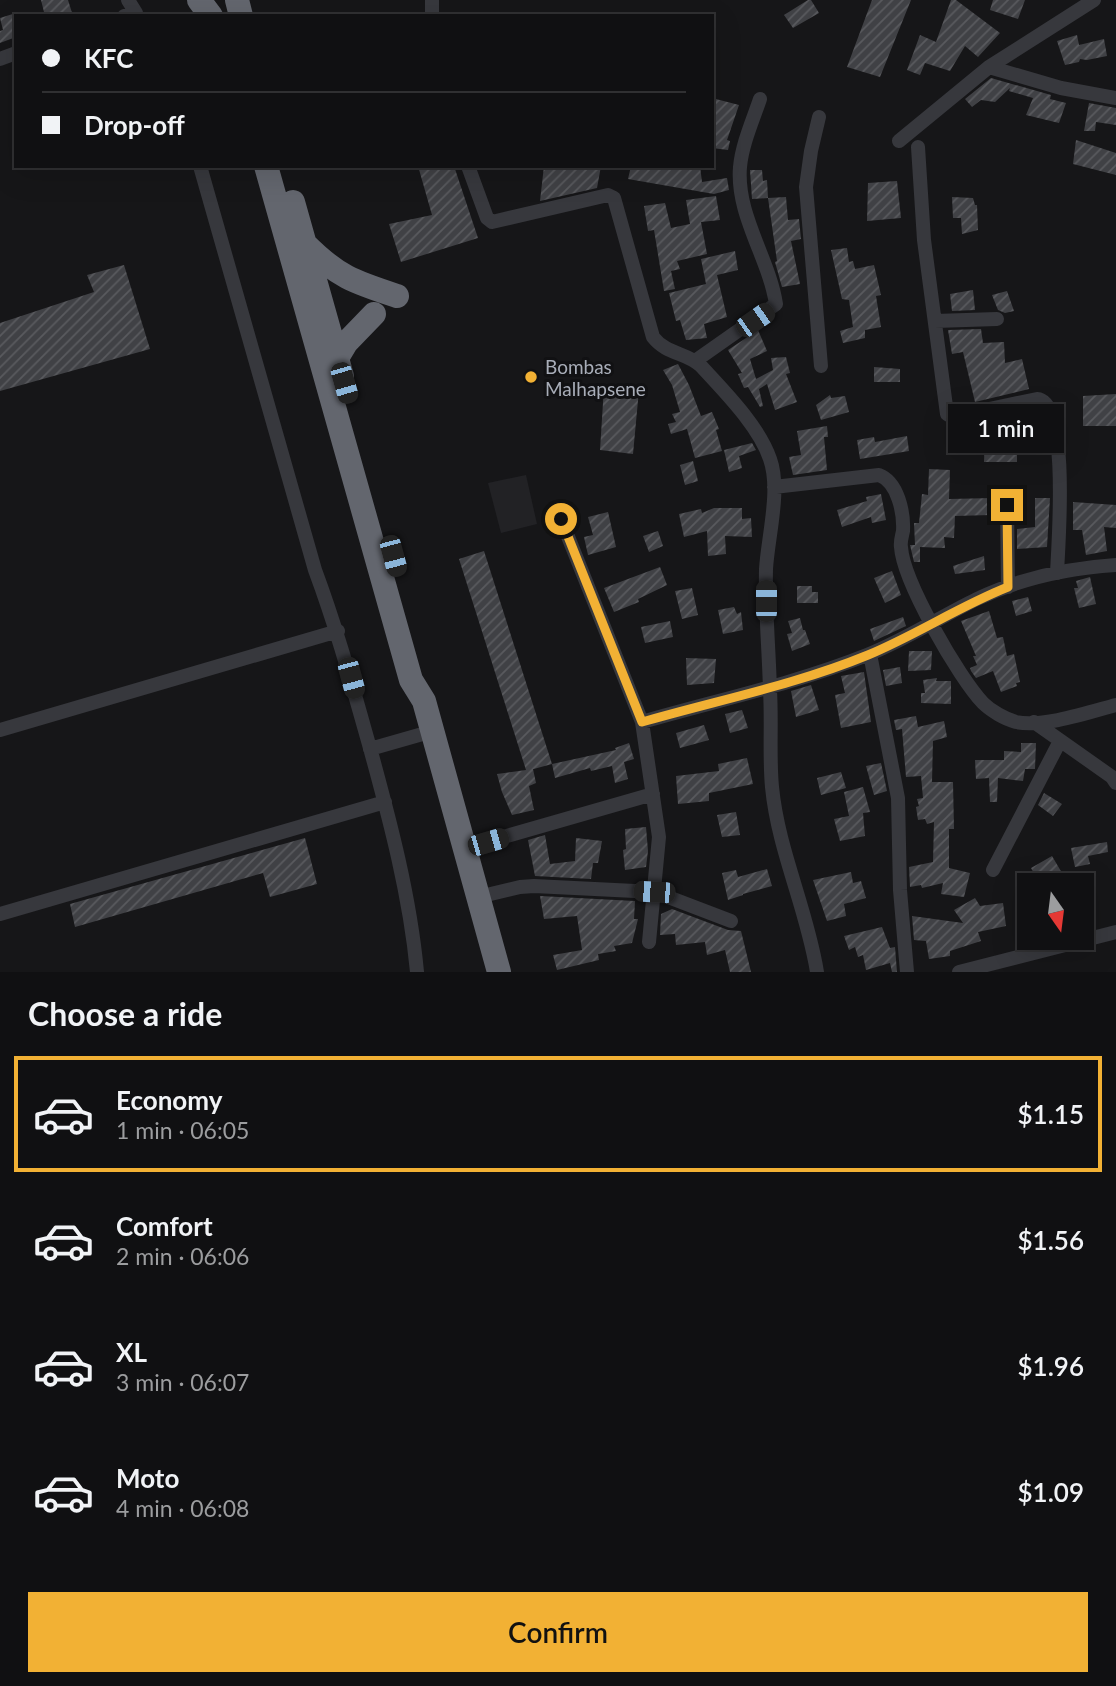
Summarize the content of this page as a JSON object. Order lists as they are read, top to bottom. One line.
{"places":["Bombas Malhapsene"],"north":"bottom","page":{"banner":["KFC","Drop-off"],"bubble":"1 min","heading":"Choose a ride","list":[{"name":"Economy","note":"1 min · 06:05","value":"$1.15"},{"name":"Comfort","note":"2 min · 06:06","value":"$1.56"},{"name":"XL","note":"3 min · 06:07","value":"$1.96"},{"name":"Moto","note":"4 min · 06:08","value":"$1.09"}],"buttons":"Confirm"}}
